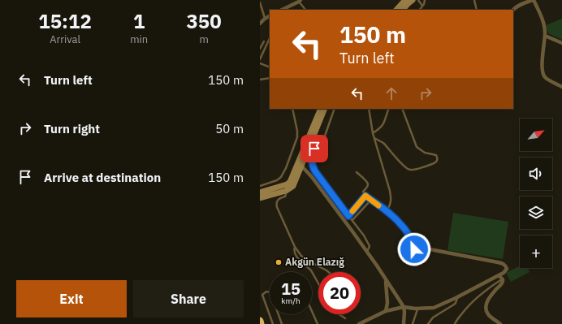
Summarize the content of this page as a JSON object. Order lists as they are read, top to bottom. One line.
{"places":["Akgün Elazığ"],"north":"top right","page":{"eta":["15:12","Arrival","1","min","350","m"],"turn":["150 m","Turn left"],"list":[{"name":"Turn left","value":"150 m"},{"name":"Turn right","value":"50 m"},{"name":"Arrive at destination","value":"150 m"}],"map_buttons":"+","speed":"15 km/h","limit":"20","buttons":["Exit","Share"]}}
